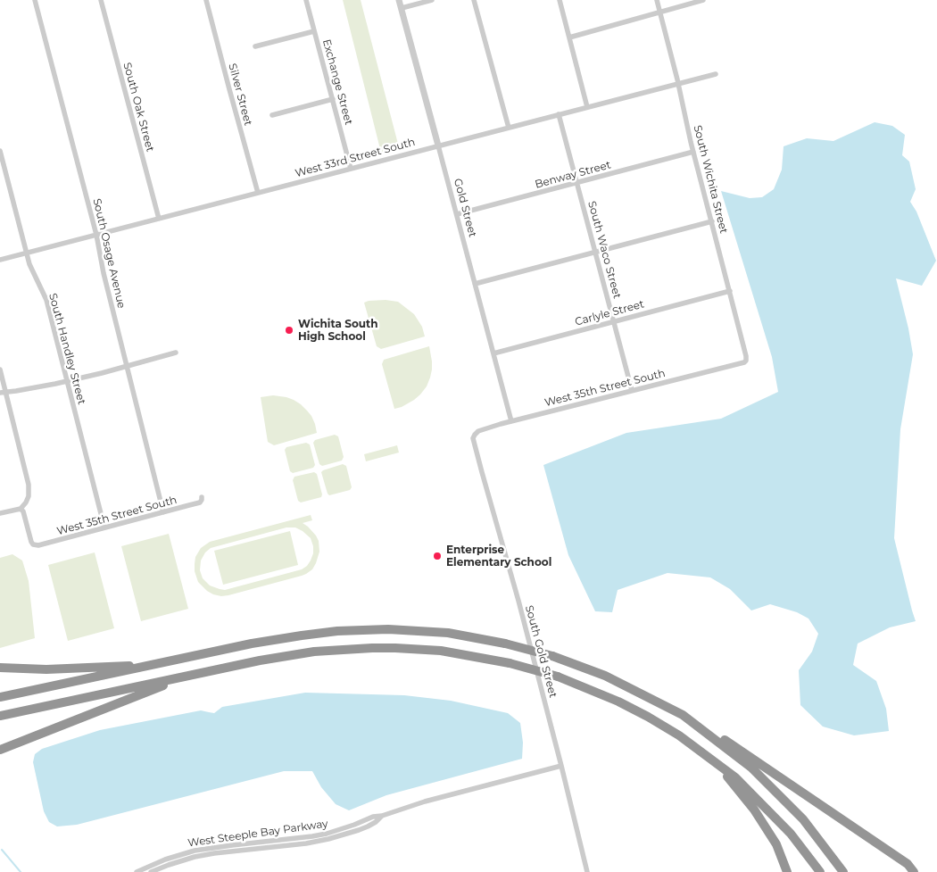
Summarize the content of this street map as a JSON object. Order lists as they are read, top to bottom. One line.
{"streets":{"street":["Exchange Street","Silver Street","South Oak Street","West 33rd Street South","Benway Street","South Wichita Street","Gold Street","South Waco Street","South Osage Avenue","Carlyle Street","South Handley Street","West 35th Street South","South Gold Street","West Steeple Bay Parkway"]},"crossings":[["Exchange Street","West 33rd Street South"],["Silver Street","West 33rd Street South"],["South Oak Street","West 33rd Street South"],["West 33rd Street South","South Wichita Street"],["West 33rd Street South","Gold Street"],["West 33rd Street South","South Waco Street"],["West 33rd Street South","South Osage Avenue"],["West 33rd Street South","South Handley Street"],["Benway Street","South Wichita Street"],["Benway Street","Gold Street"],["Benway Street","South Waco Street"],["South Wichita Street","Carlyle Street"],["South Wichita Street","West 35th Street South"],["Gold Street","Carlyle Street"],["Gold Street","West 35th Street South"],["South Waco Street","Carlyle Street"],["South Waco Street","West 35th Street South"],["South Osage Avenue","West 35th Street South"],["South Handley Street","West 35th Street South"],["West 35th Street South","South Gold Street"],["South Gold Street","West Steeple Bay Parkway"]],"places":["Wichita South High School","Enterprise Elementary School"]}
